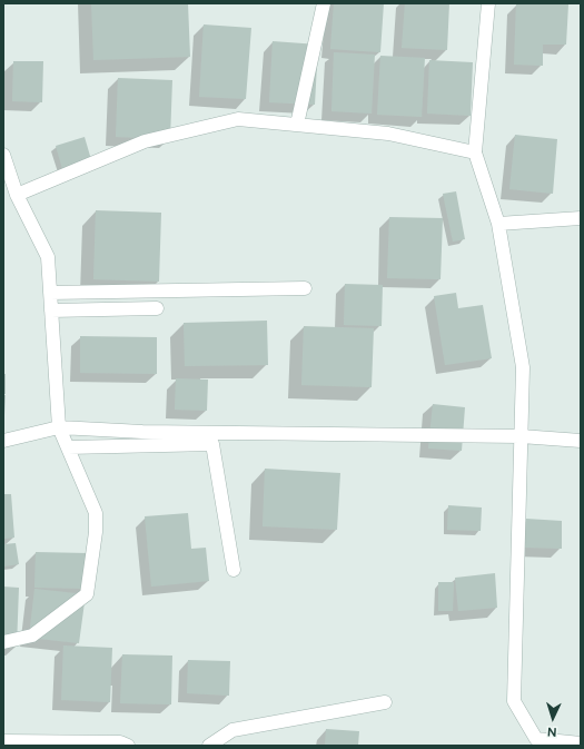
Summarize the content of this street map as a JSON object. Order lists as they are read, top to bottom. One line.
{"north":"bottom"}
